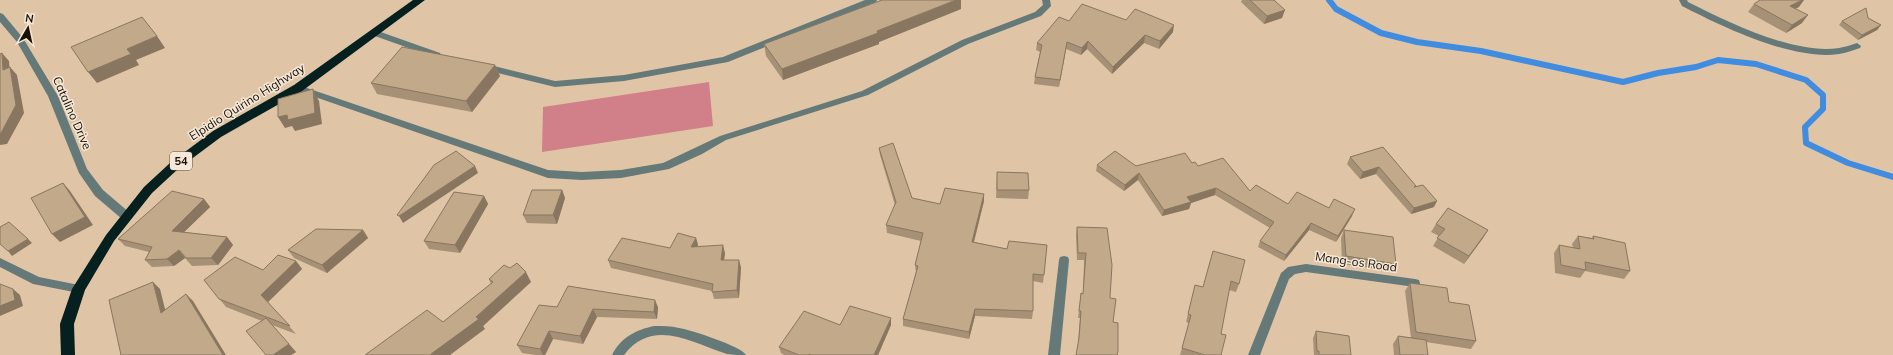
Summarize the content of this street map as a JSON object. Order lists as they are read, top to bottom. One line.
{"streets":{"highway":["Elpidio Quirino Highway","54"],"street":["Catalino Drive","Mang-os Road"]},"crossings":[["Elpidio Quirino Highway","Catalino Drive"]],"north":"top"}
